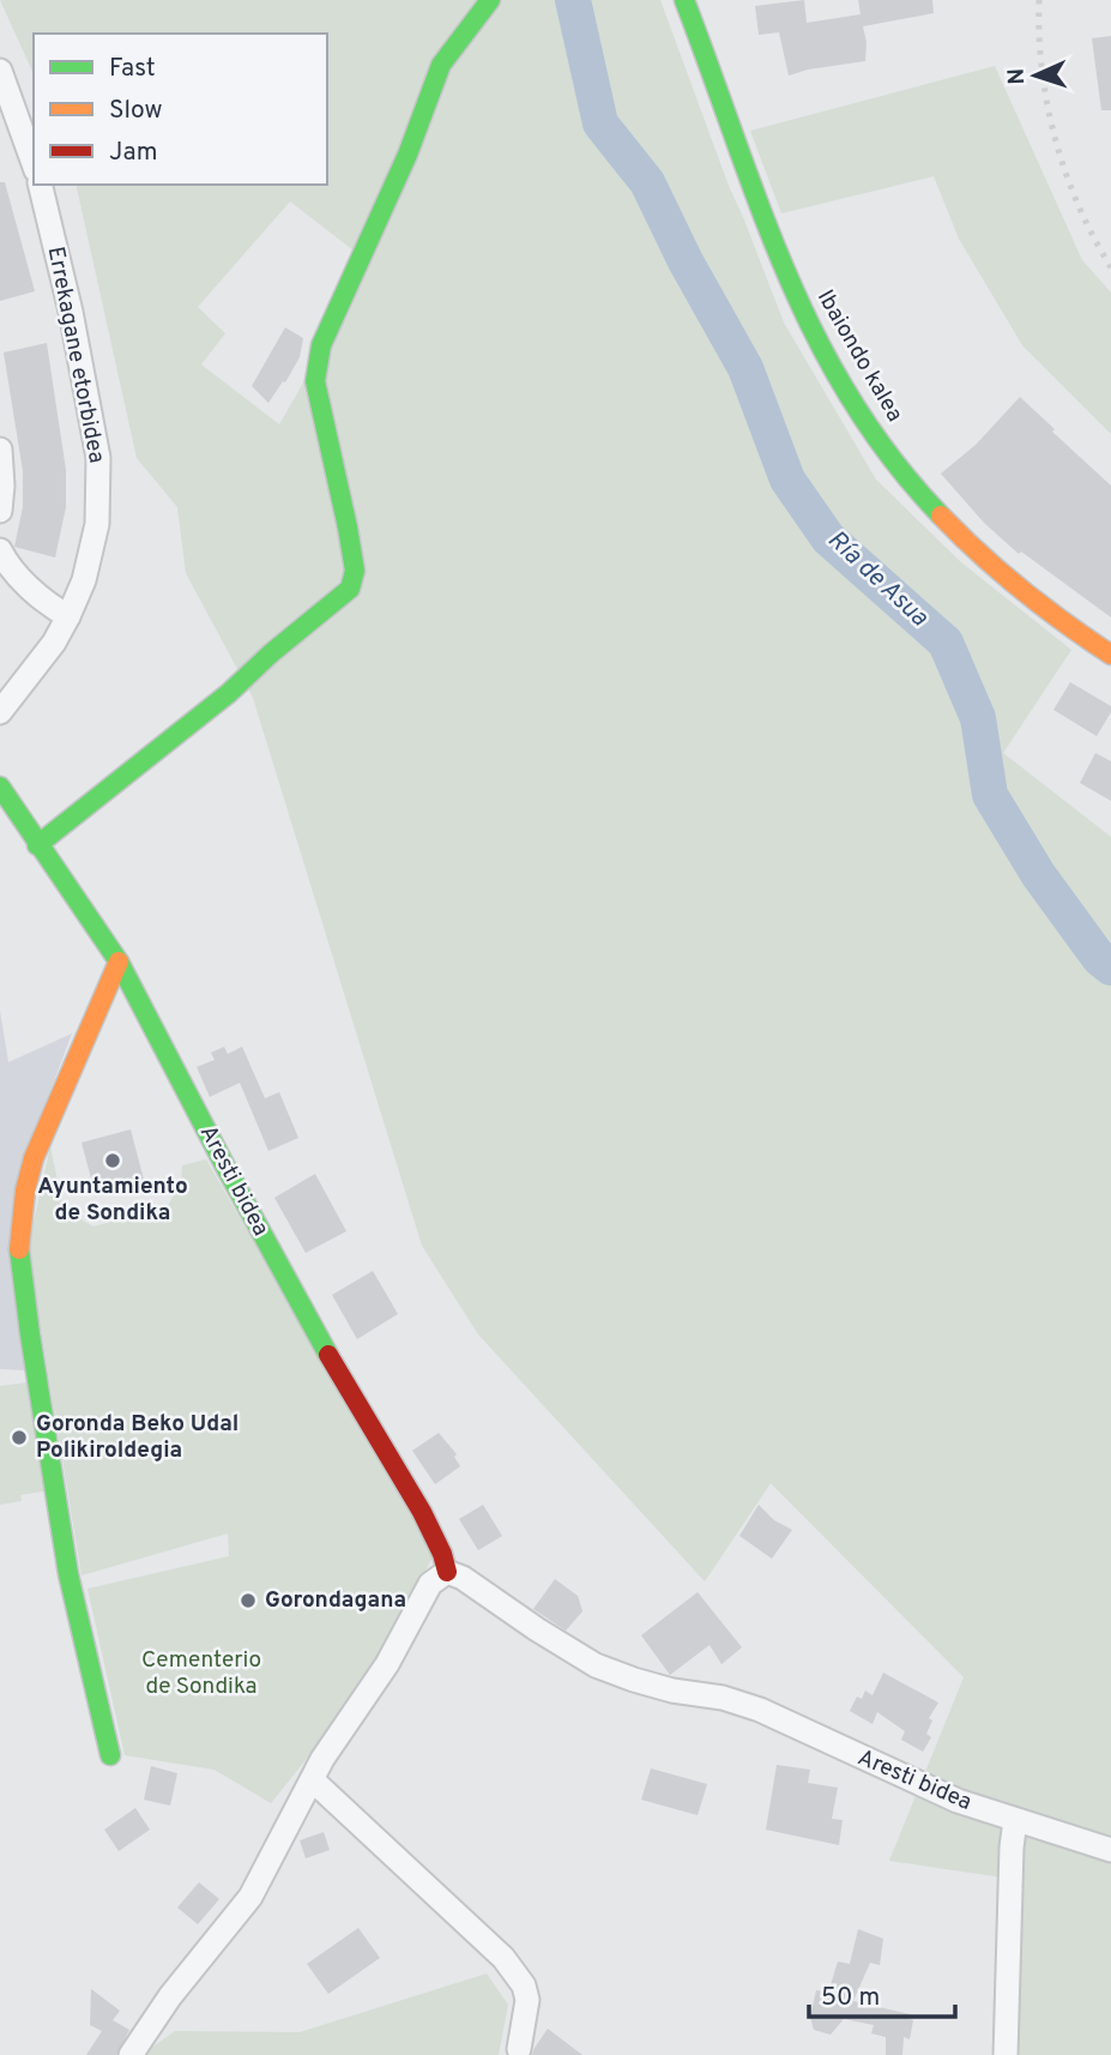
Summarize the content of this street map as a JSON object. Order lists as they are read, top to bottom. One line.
{"streets":{"street":["Errekagane etorbidea","Ibaiondo kalea","Aresti bidea"]},"water":["Ría de Asua"],"parks":["Cementerio de Sondika"],"places":["Ayuntamiento de Sondika","Goronda Beko Udal Polikiroldegia","Gorondagana"],"legend":["Fast","Slow","Jam"],"scale_bar":"50 m","north":"left"}
